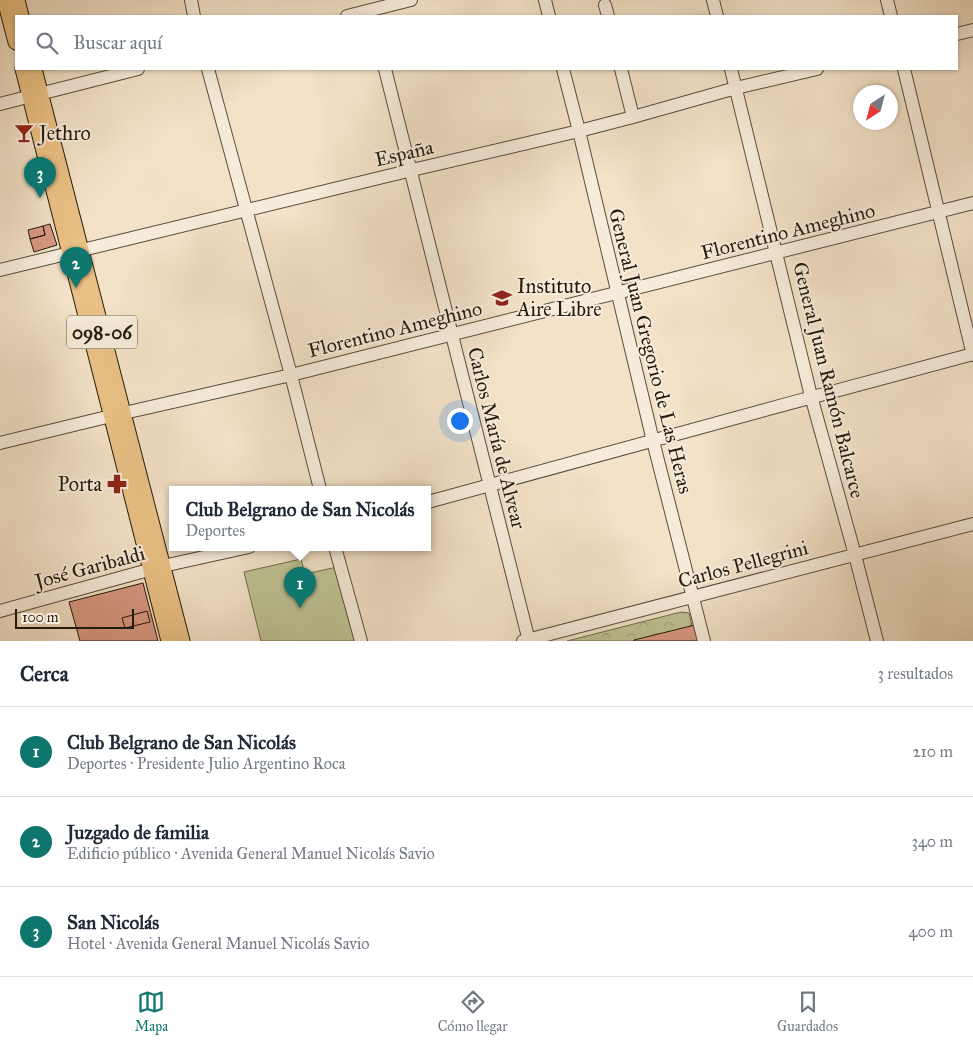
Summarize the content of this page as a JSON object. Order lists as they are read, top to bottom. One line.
{"streets":{"main road":["098-06"],"street":["España","Florentino Ameghino","General Juan Gregorio de Las Heras","General Juan Ramón Balcarce","Carlos María de Alvear","Carlos Pellegrini","José Garibaldi"]},"crossings":[["España","098-06"],["España","General Juan Gregorio de Las Heras"],["España","General Juan Ramón Balcarce"],["España","Carlos María de Alvear"],["Florentino Ameghino","098-06"],["Florentino Ameghino","General Juan Gregorio de Las Heras"],["Florentino Ameghino","General Juan Ramón Balcarce"],["Florentino Ameghino","Carlos María de Alvear"],["098-06","José Garibaldi"],["General Juan Gregorio de Las Heras","Carlos Pellegrini"],["General Juan Ramón Balcarce","Carlos Pellegrini"],["Carlos María de Alvear","Carlos Pellegrini"]],"places":{"bar":["Jethro"],"school or university":["Instituto Aire Libre"],"pharmacy":["Porta"]},"scale_bar":"100 m","north":"bottom left","page":{"search":"Buscar aquí","pins":["3","2","1"],"popup":["Club Belgrano de San Nicolás","Deportes"],"scale":"100 m","heading":["Cerca","3 resultados"],"list":[{"mark":"1","name":"Club Belgrano de San Nicolás","note":"Deportes · Presidente Julio Argentino Roca","value":"210 m"},{"mark":"2","name":"Juzgado de familia","note":"Edificio público · Avenida General Manuel Nicolás Savio","value":"340 m"},{"mark":"3","name":"San Nicolás","note":"Hotel · Avenida General Manuel Nicolás Savio","value":"400 m"}],"nav":["Mapa","Cómo llegar","Guardados"]}}
